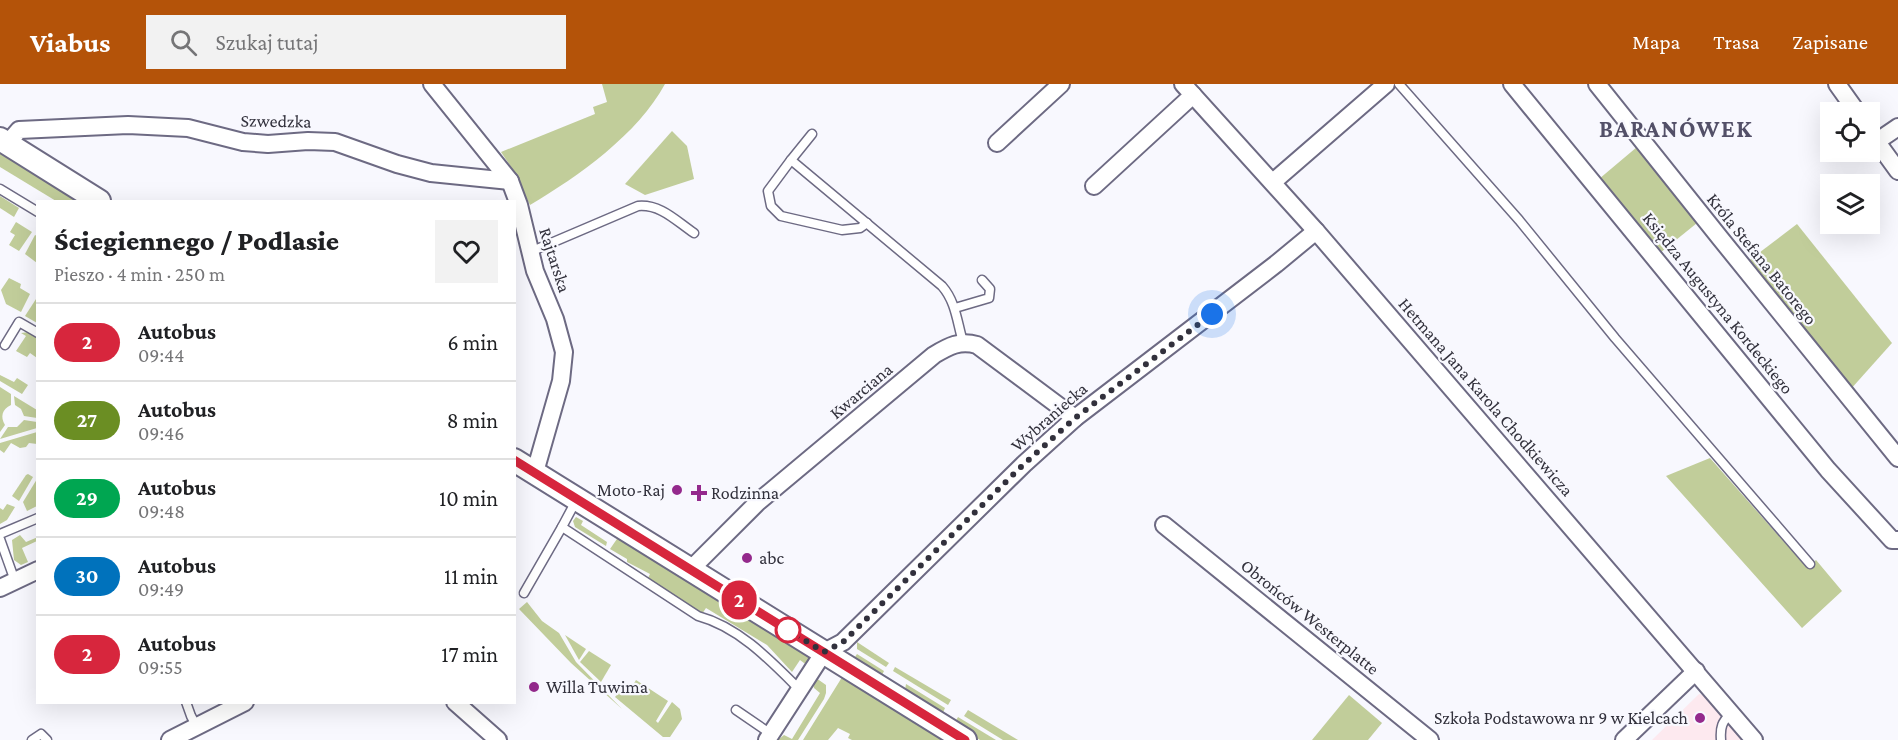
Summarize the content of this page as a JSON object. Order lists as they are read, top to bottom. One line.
{"streets":{"street":["Szwedzka","Króla Stefana Batorego","Rajtarska","Księdza Augustyna Kordeckiego","Kwarciana","Hetmana Jana Karola Chodkiewicza","Wybraniecka","Obrońców Westerplatte"]},"crossings":[["Szwedzka","Rajtarska"],["Hetmana Jana Karola Chodkiewicza","Wybraniecka"]],"districts":["BARANÓWEK"],"places":{"other":["Moto-Raj","abc","Willa Tuwima","Szkoła Podstawowa nr 9 w Kielcach"],"health":["Rodzinna"]},"lines":["bus line 2"],"page":{"header":"Viabus","search":"Szukaj tutaj","nav":["Mapa","Trasa","Zapisane"],"on_map":"2","heading":["Ściegiennego / Podlasie","Pieszo · 4 min · 250 m"],"list":[{"mark":"2","name":"Autobus","note":"09:44","value":"6 min"},{"mark":"27","name":"Autobus","note":"09:46","value":"8 min"},{"mark":"29","name":"Autobus","note":"09:48","value":"10 min"},{"mark":"30","name":"Autobus","note":"09:49","value":"11 min"},{"mark":"2","name":"Autobus","note":"09:55","value":"17 min"}]}}
